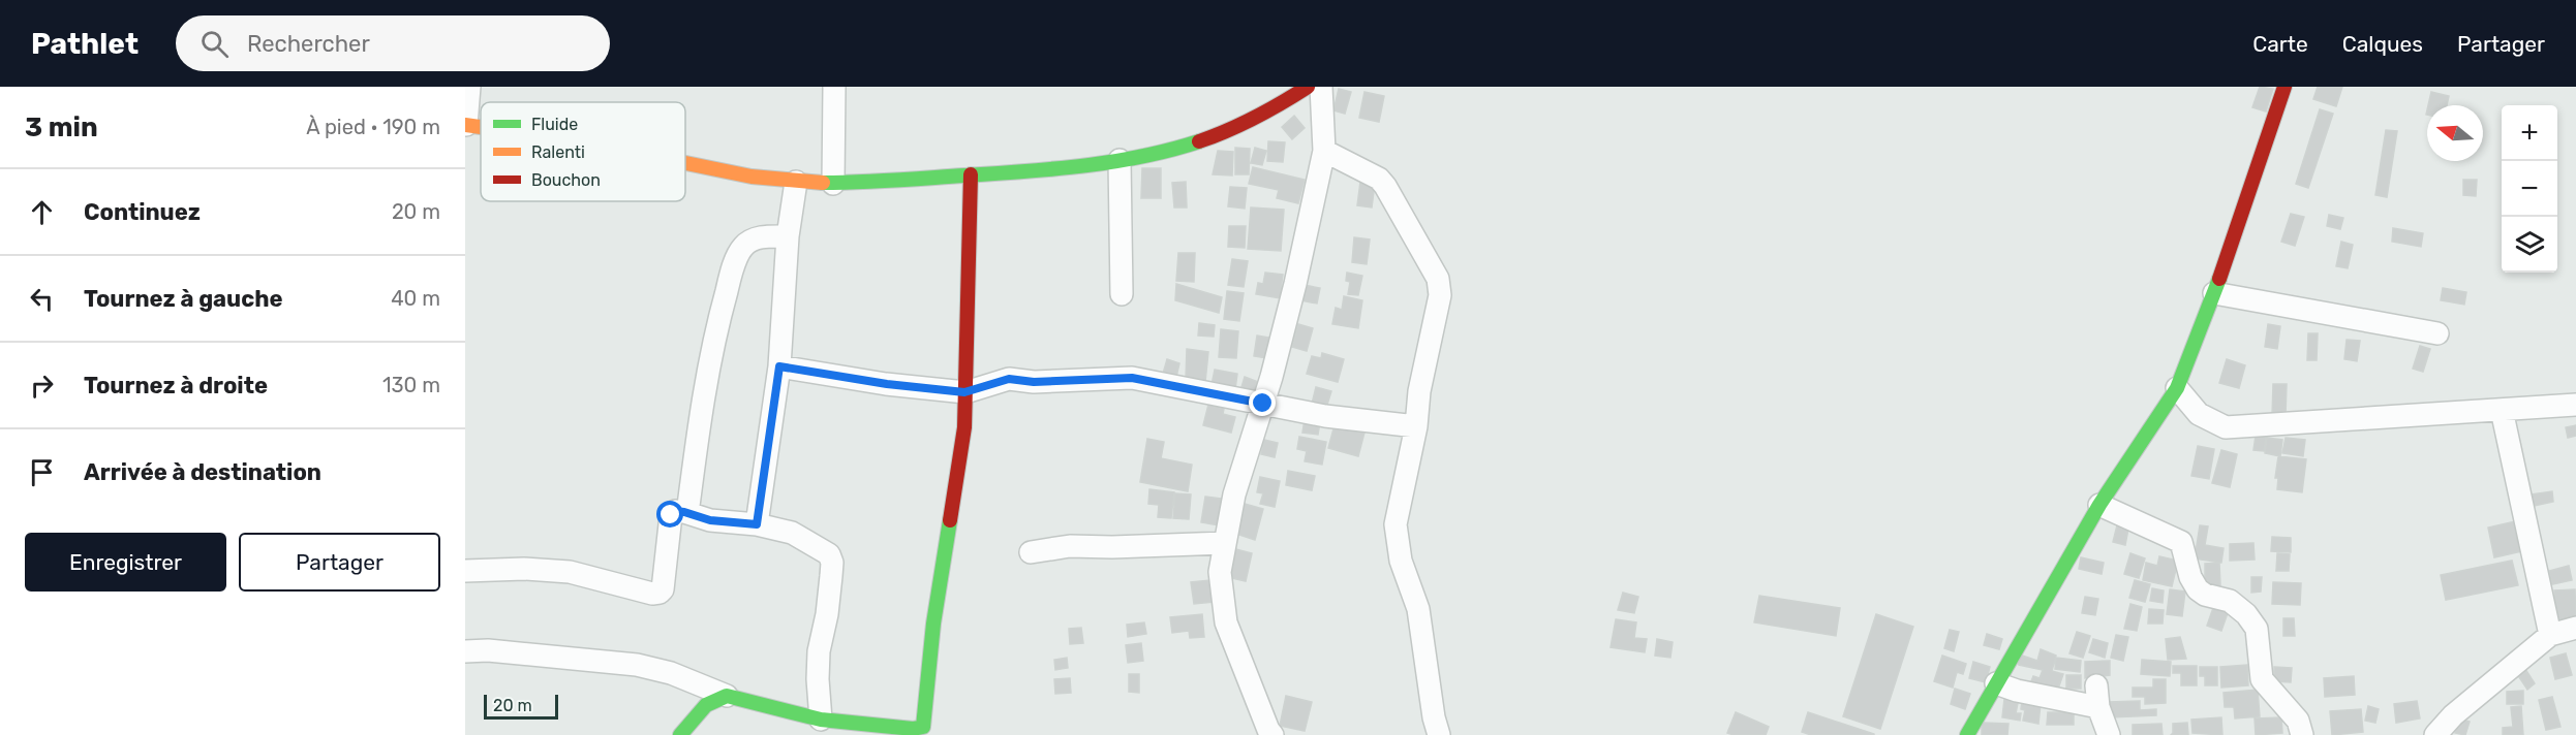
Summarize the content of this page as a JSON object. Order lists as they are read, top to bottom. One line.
{"legend":["Fluide","Ralenti","Bouchon"],"scale_bar":"20 m","north":"left","page":{"header":"Pathlet","search":"Rechercher","nav":["Carte","Calques","Partager"],"heading":["3 min","À pied · 190 m"],"map_buttons":["+","−"],"list":[["Continuez","20 m"],["Tournez à gauche","40 m"],["Tournez à droite","130 m"],"Arrivée à destination"],"buttons":["Enregistrer","Partager"],"scale":"20 m"}}
